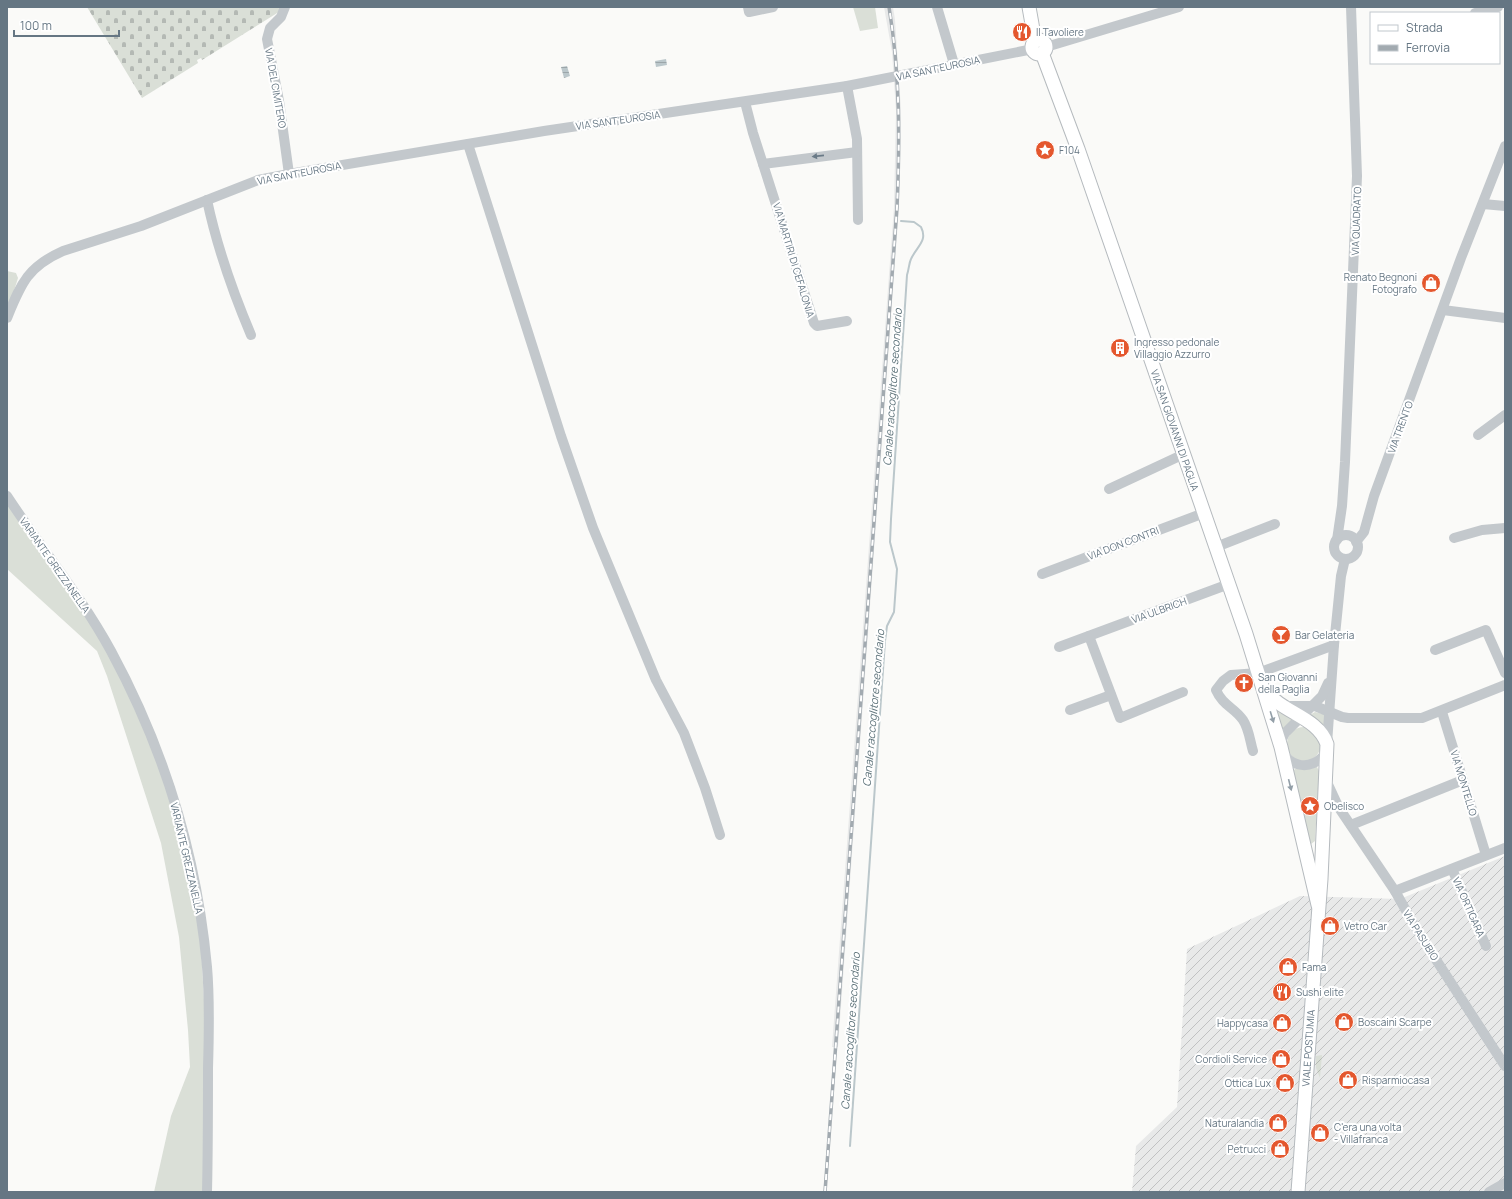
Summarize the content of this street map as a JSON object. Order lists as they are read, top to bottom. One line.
{"streets":{"main road":["VIA SAN GIOVANNI DI PAGLIA","VIALE POSTUMIA"],"street":["VIA SANT'EUROSIA","VIA DEL CIMITERO","VIA QUADRATO","VIA MARTIRI DI CEFALONIA","VIA TRENTO","VIA DON CONTRI","VARIANTE GREZZANELLA","VIA ULBRICH","VIA MONTELLO","VIA ORTIGARA","VIA PASUBIO"]},"crossings":[["VIA SANT'EUROSIA","VIA DEL CIMITERO"],["VIA SANT'EUROSIA","VIA MARTIRI DI CEFALONIA"],["VIA SANT'EUROSIA","VIA SAN GIOVANNI DI PAGLIA"],["VIA QUADRATO","VIA TRENTO"],["VIA SAN GIOVANNI DI PAGLIA","VIA DON CONTRI"],["VIA SAN GIOVANNI DI PAGLIA","VIA ULBRICH"],["VIA SAN GIOVANNI DI PAGLIA","VIALE POSTUMIA"],["VIA MONTELLO","VIA ORTIGARA"],["VIA ORTIGARA","VIA PASUBIO"],["VIA PASUBIO","VIALE POSTUMIA"]],"water":["Canale raccoglitore secondario"],"places":{"restaurant":["Il Tavoliere","Sushi elite"],"place":["F104","Obelisco"],"shop":["Renato Begnoni Fotografo","Vetro Car","Fama","Boscaini Scarpe","Happycasa","Cordioli Service","Risparmiocasa","Ottica Lux","Naturalandia","C'era una volta - Villafranca","Petrucci"],"building":["Ingresso pedonale Villaggio Azzurro"],"bar":["Bar Gelateria"],"church":["San Giovanni della Paglia"]},"legend":["Strada","Ferrovia"],"scale_bar":"100 m"}
